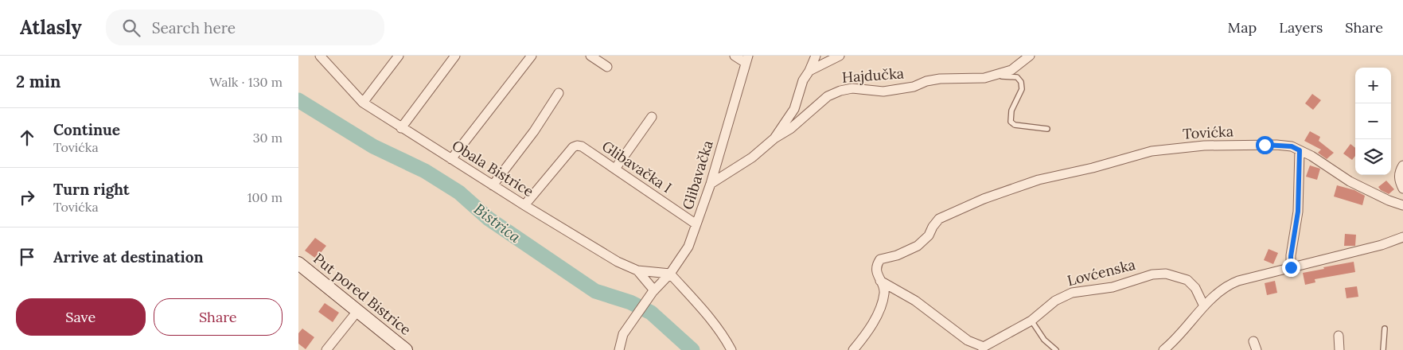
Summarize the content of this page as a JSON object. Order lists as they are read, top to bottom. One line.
{"streets":{"street":["Hajdučka","Tovićka","Glibavačka I","Obala Bistrice","Glibavačka","Lovćenska","Put pored Bistrice"]},"crossings":[["Glibavačka I","Obala Bistrice"],["Glibavačka I","Glibavačka"],["Obala Bistrice","Glibavačka"]],"water":["Bistrica"],"page":{"header":"Atlasly","search":"Search here","nav":["Map","Layers","Share"],"heading":["2 min","Walk · 130 m"],"map_buttons":["+","−"],"list":[["Continue","Tovićka","30 m"],["Turn right","Tovićka","100 m"],"Arrive at destination"],"buttons":["Save","Share"]}}
